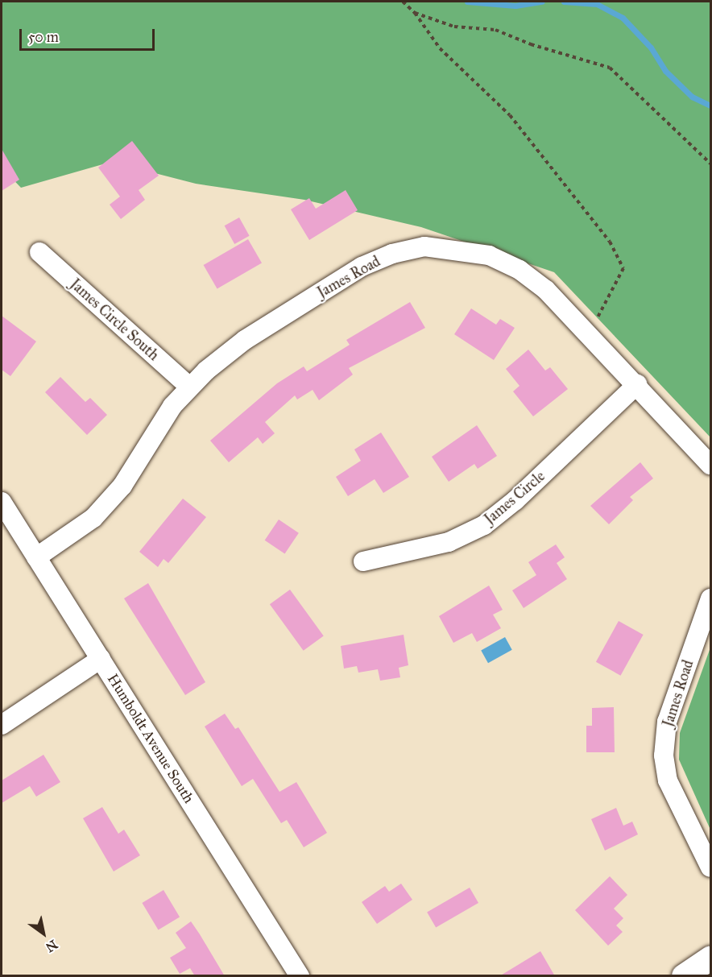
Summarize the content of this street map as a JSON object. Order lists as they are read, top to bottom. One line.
{"streets":{"street":["James Road","James Circle South","James Circle","Humboldt Avenue South"]},"crossings":[["James Road","James Circle South"],["James Road","James Circle"],["James Road","Humboldt Avenue South"]],"scale_bar":"50 m","north":"bottom right"}
